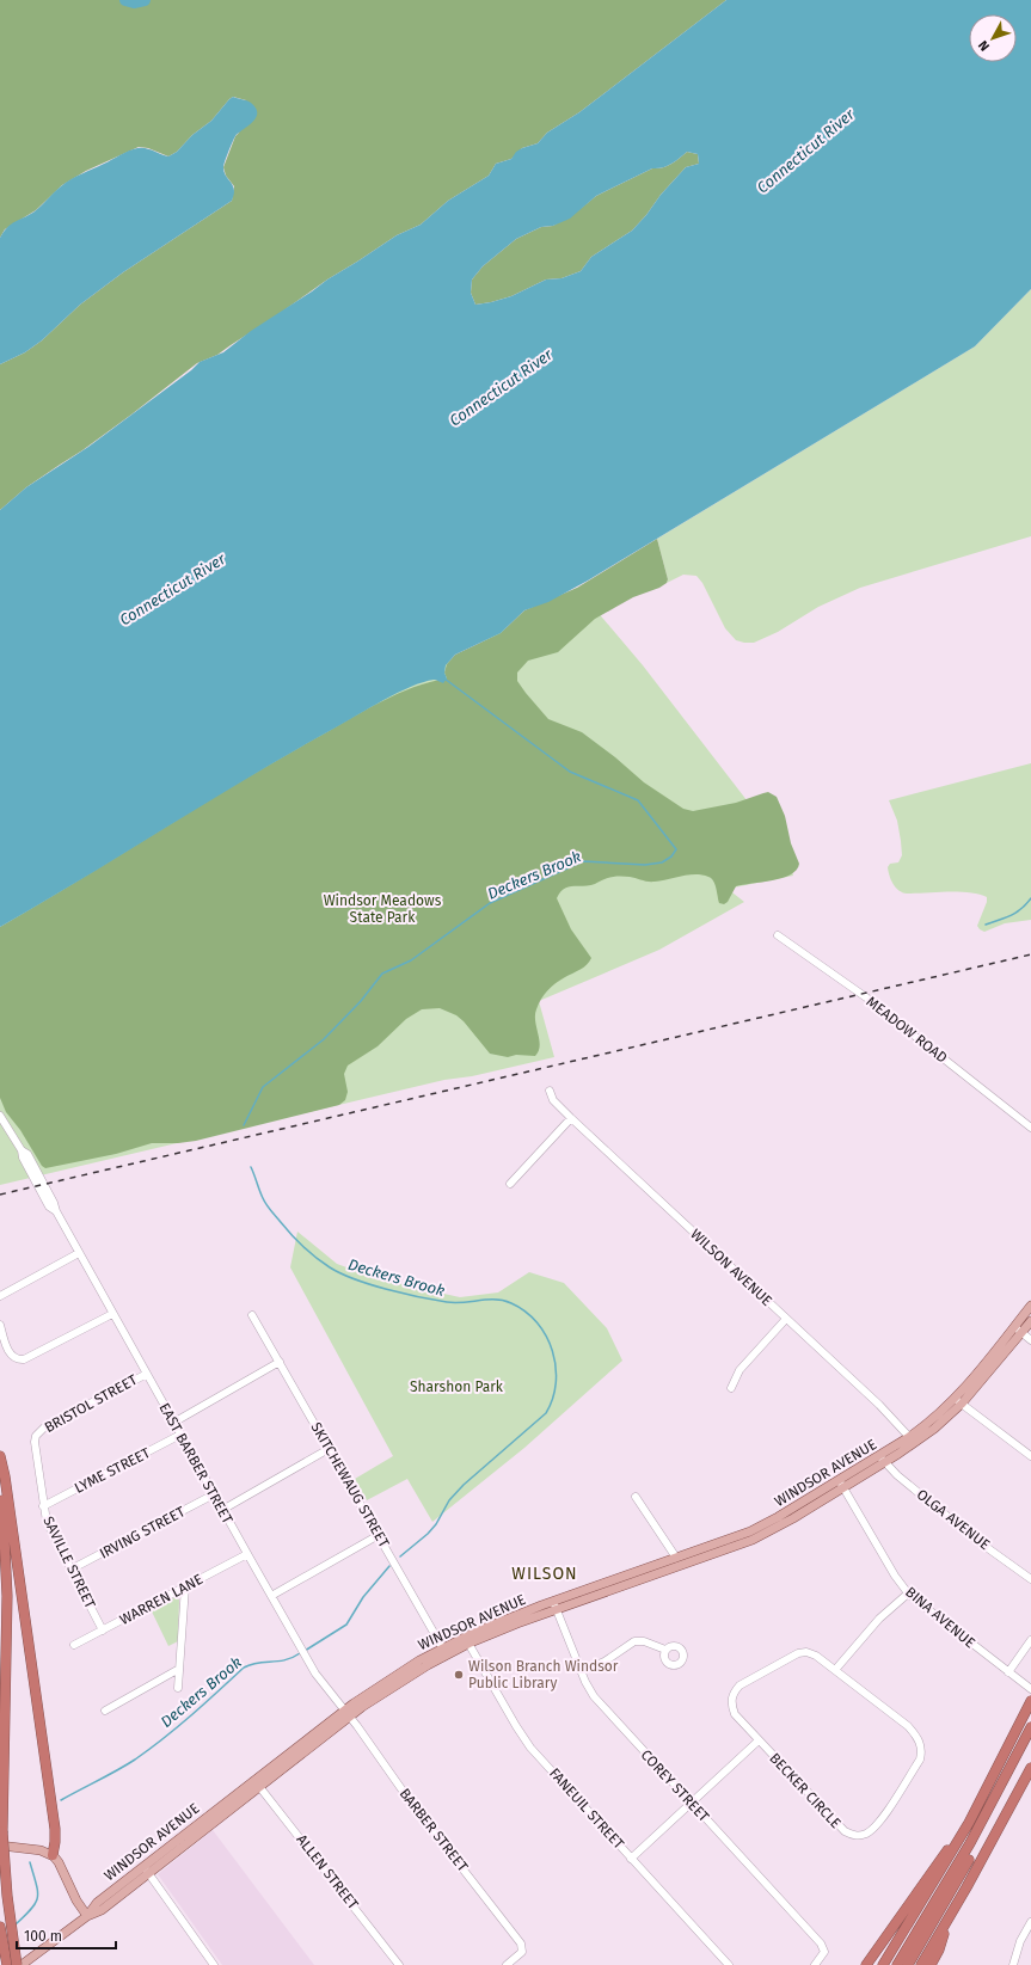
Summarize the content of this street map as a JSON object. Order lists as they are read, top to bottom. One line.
{"streets":{"main road":["WINDSOR AVENUE"],"street":["MEADOW ROAD","WILSON AVENUE","BRISTOL STREET","EAST BARBER STREET","LYME STREET","SKITCHEWAUG STREET","OLGA AVENUE","IRVING STREET","SAVILLE STREET","WARREN LANE","BINA AVENUE","COREY STREET","BECKER CIRCLE","FANEUIL STREET","BARBER STREET","ALLEN STREET"]},"crossings":[["WILSON AVENUE","WINDSOR AVENUE"],["BRISTOL STREET","EAST BARBER STREET"],["BRISTOL STREET","SAVILLE STREET"],["EAST BARBER STREET","LYME STREET"],["EAST BARBER STREET","WINDSOR AVENUE"],["EAST BARBER STREET","IRVING STREET"],["EAST BARBER STREET","WARREN LANE"],["EAST BARBER STREET","BARBER STREET"],["LYME STREET","SAVILLE STREET"],["WINDSOR AVENUE","SKITCHEWAUG STREET"],["WINDSOR AVENUE","OLGA AVENUE"],["WINDSOR AVENUE","BINA AVENUE"],["WINDSOR AVENUE","COREY STREET"],["WINDSOR AVENUE","FANEUIL STREET"],["WINDSOR AVENUE","BARBER STREET"],["WINDSOR AVENUE","ALLEN STREET"],["IRVING STREET","SAVILLE STREET"],["SAVILLE STREET","WARREN LANE"]],"districts":["WILSON"],"water":["Connecticut River","Deckers Brook"],"parks":["Windsor Meadows State Park","Sharshon Park"],"places":["Wilson Branch Windsor Public Library"],"scale_bar":"100 m","north":"bottom left"}
